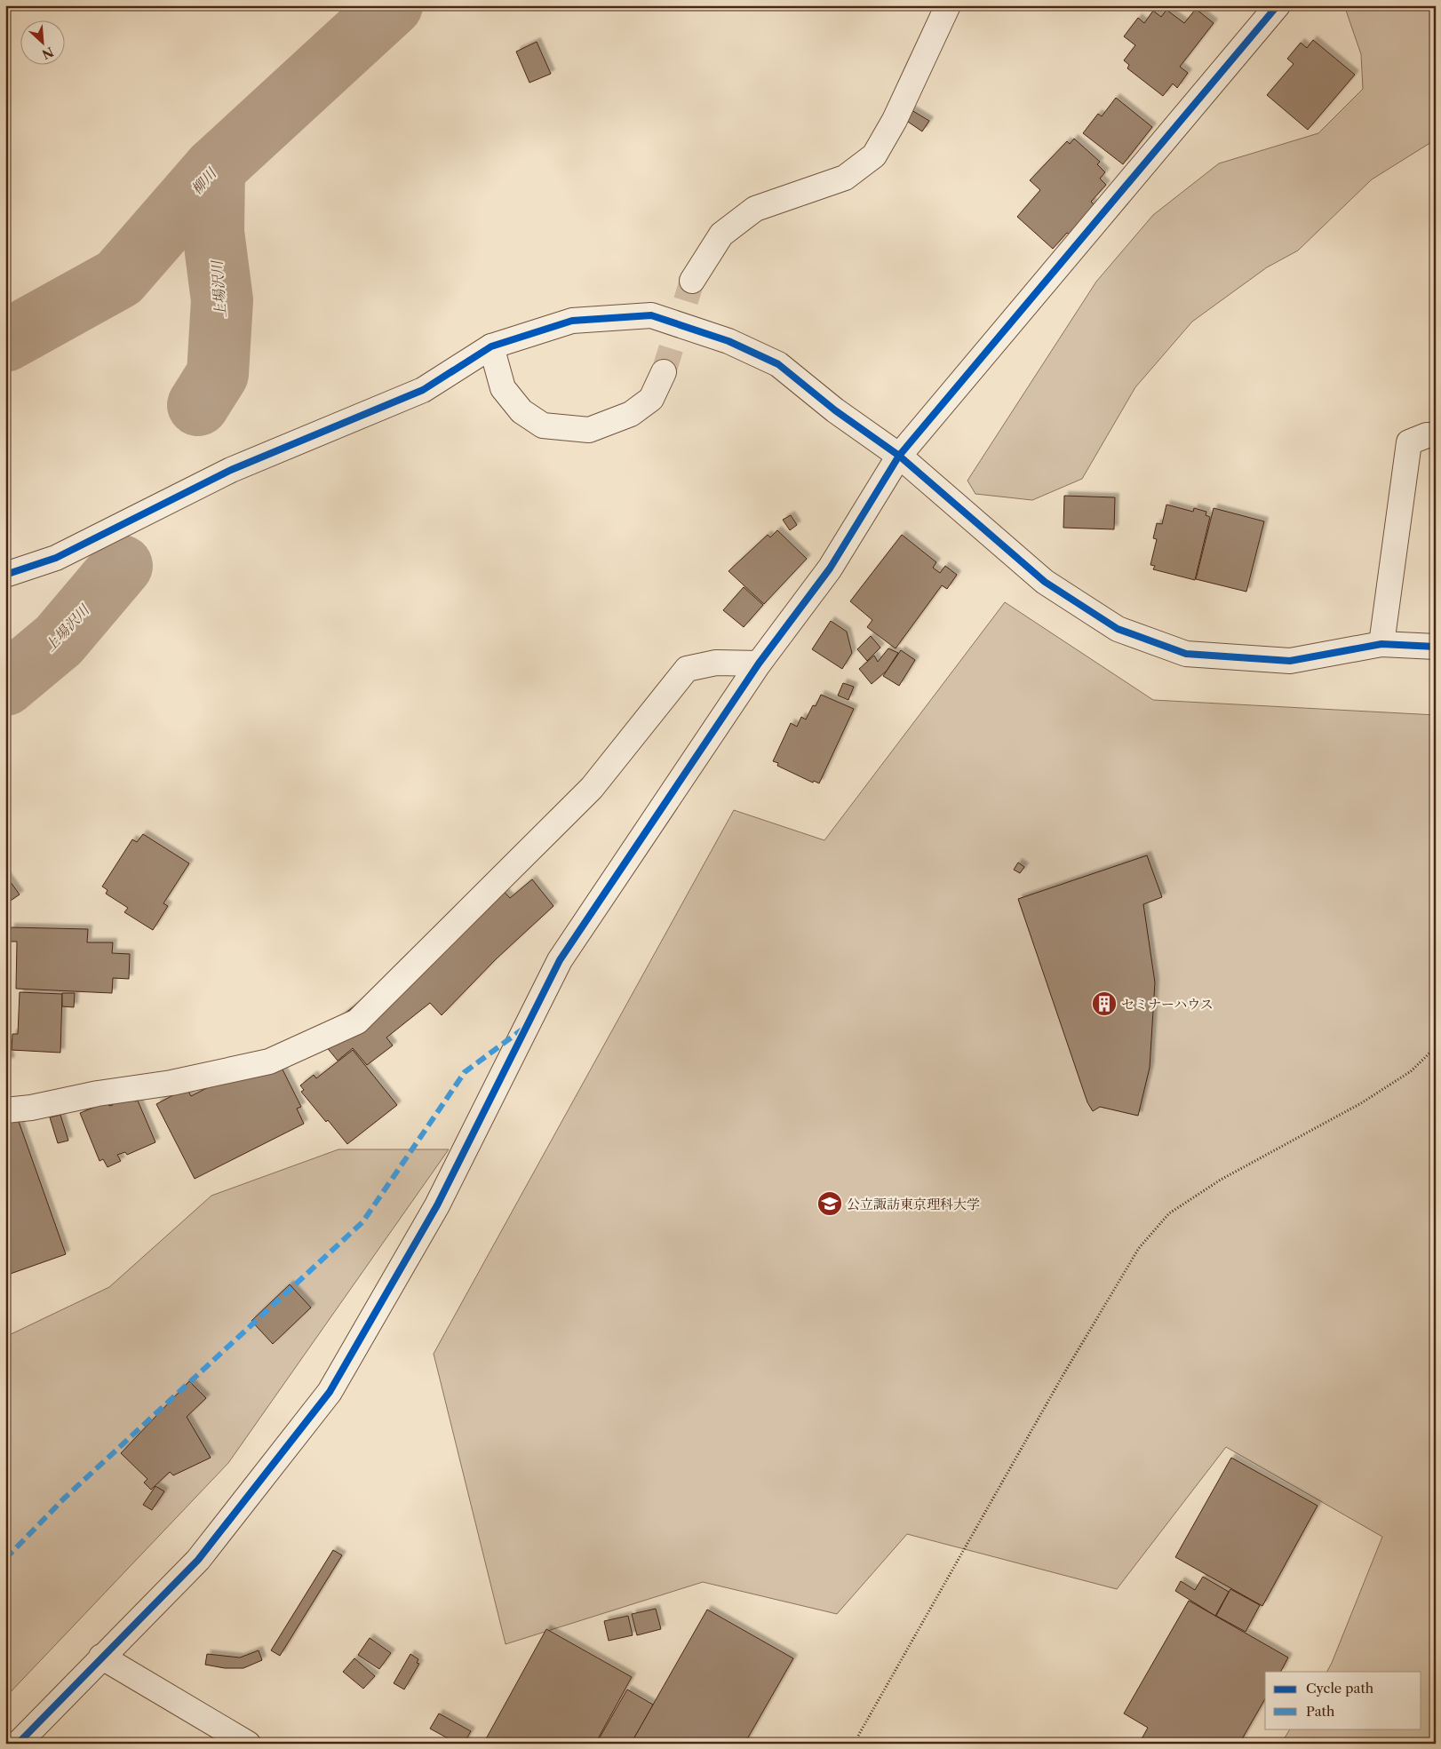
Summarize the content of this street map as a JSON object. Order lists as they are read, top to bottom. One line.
{"water":["柳川","上場沢川"],"places":{"building":["セミナーハウス"],"school or university":["公立諏訪東京理科大学"]},"legend":["Cycle path","Path"],"north":"bottom right"}
